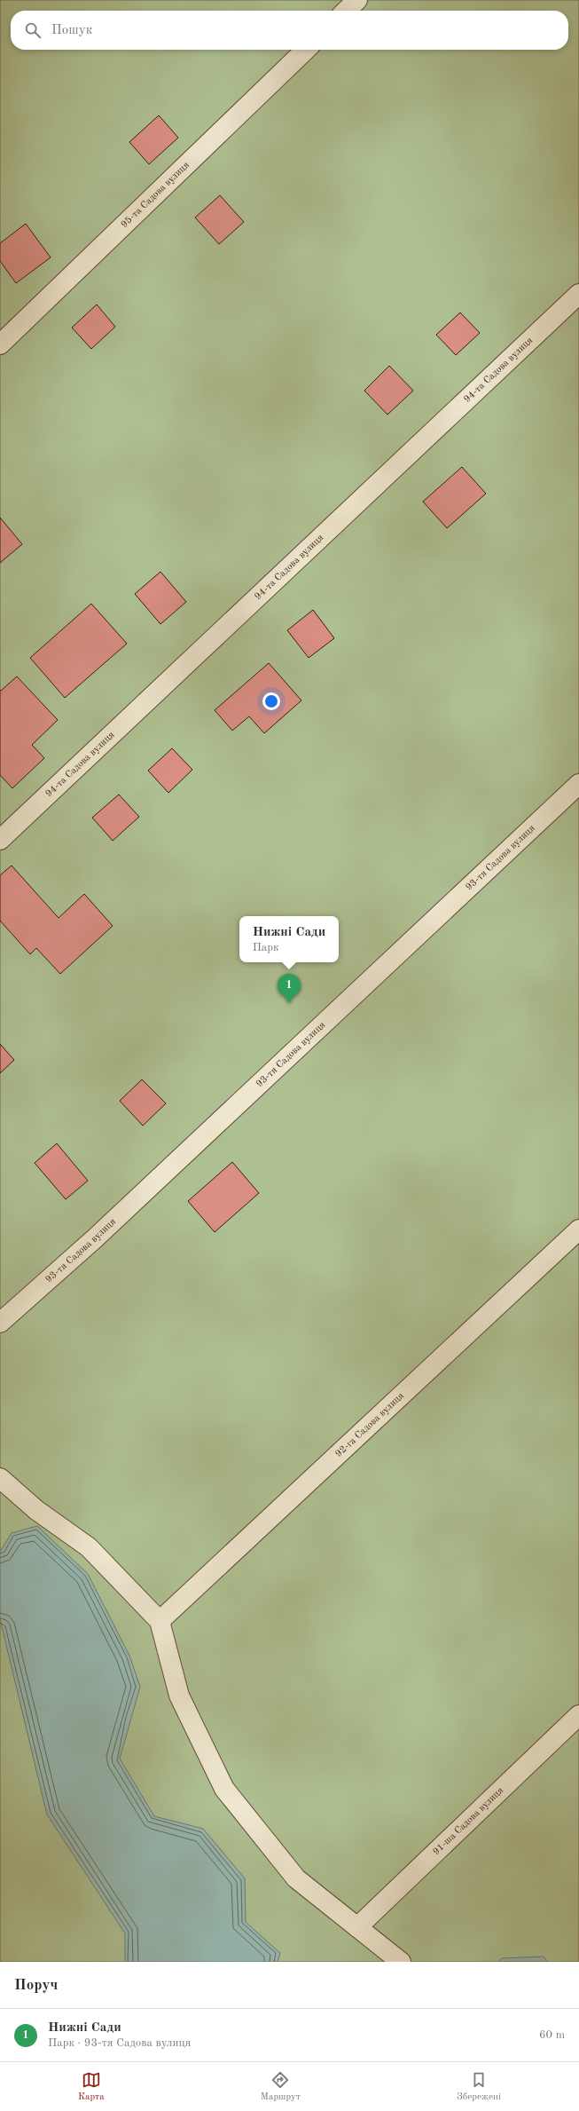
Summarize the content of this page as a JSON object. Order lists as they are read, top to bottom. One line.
{"streets":{"street":["95-та Садова вулиця","94-та Садова вулиця","93-тя Садова вулиця","92-га Садова вулиця","91-ша Садова вулиця"]},"page":{"search":"Пошук","popup":["Нижні Сади","Парк"],"pins":"1","heading":"Поруч","list":[{"mark":"1","name":"Нижні Сади","note":"Парк · 93-тя Садова вулиця","value":"60 m"}],"nav":["Карта","Маршрут","Збережені"]}}
